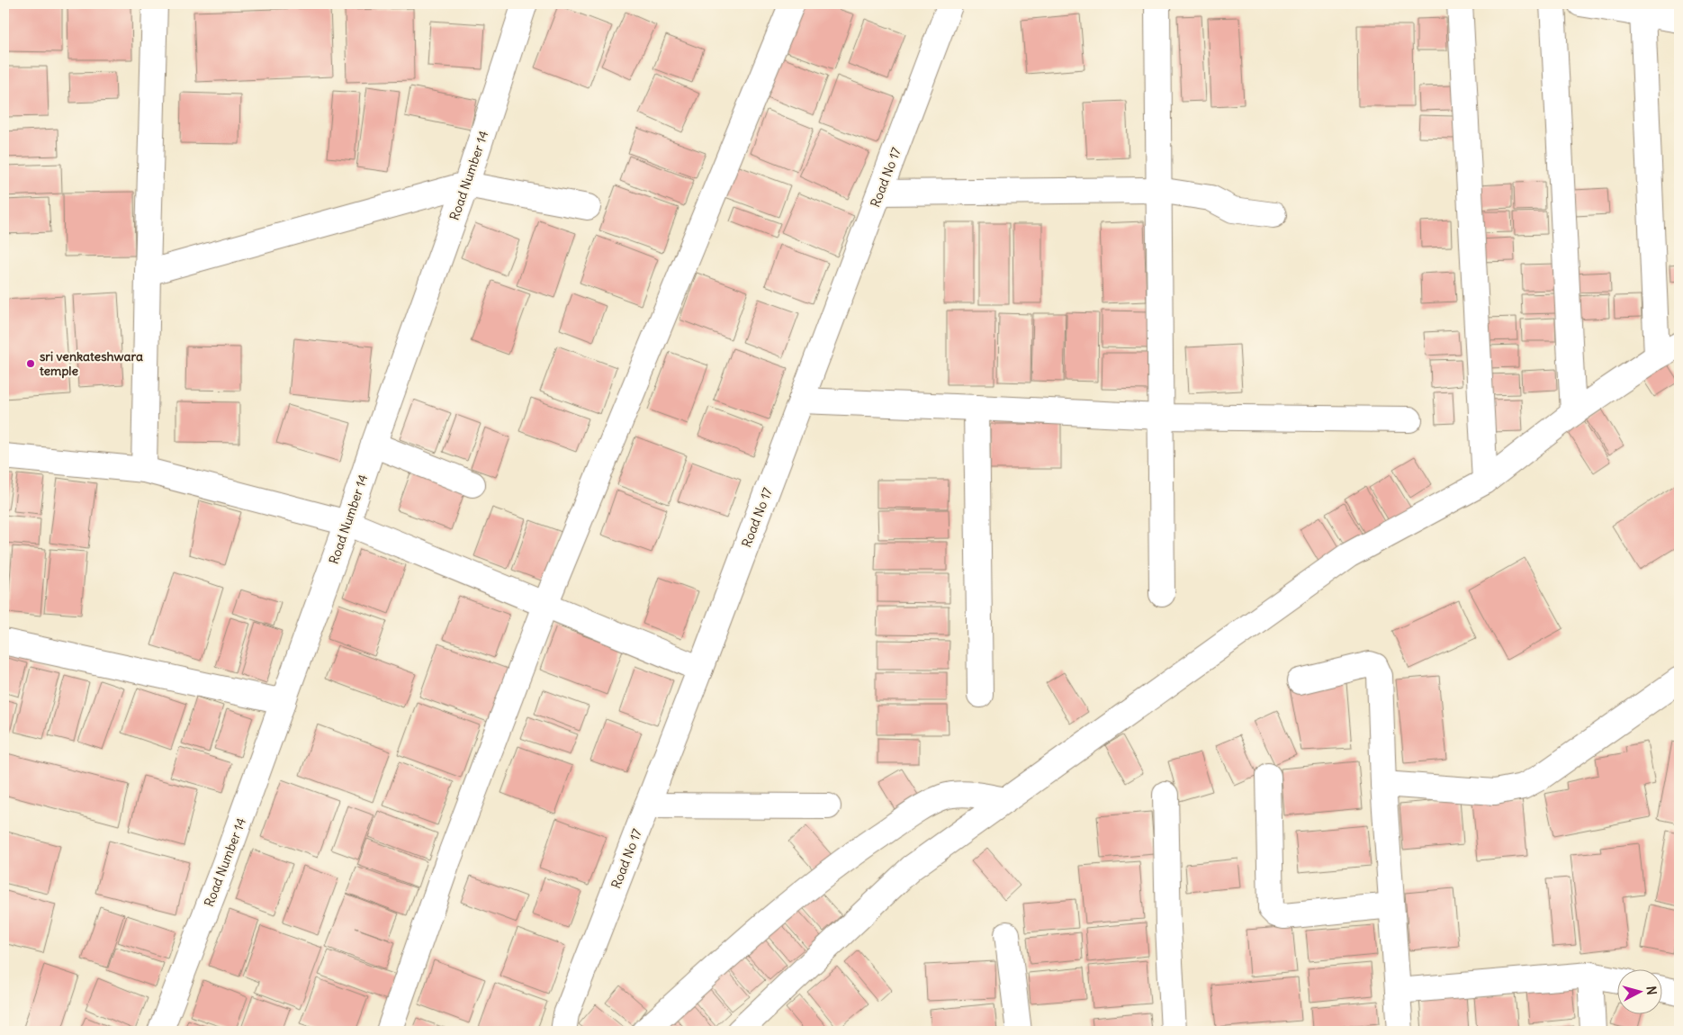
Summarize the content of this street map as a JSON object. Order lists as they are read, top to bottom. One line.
{"streets":{"street":["Road Number 14","Road No 17"]},"places":["sri venkateshwara temple"],"north":"right"}
